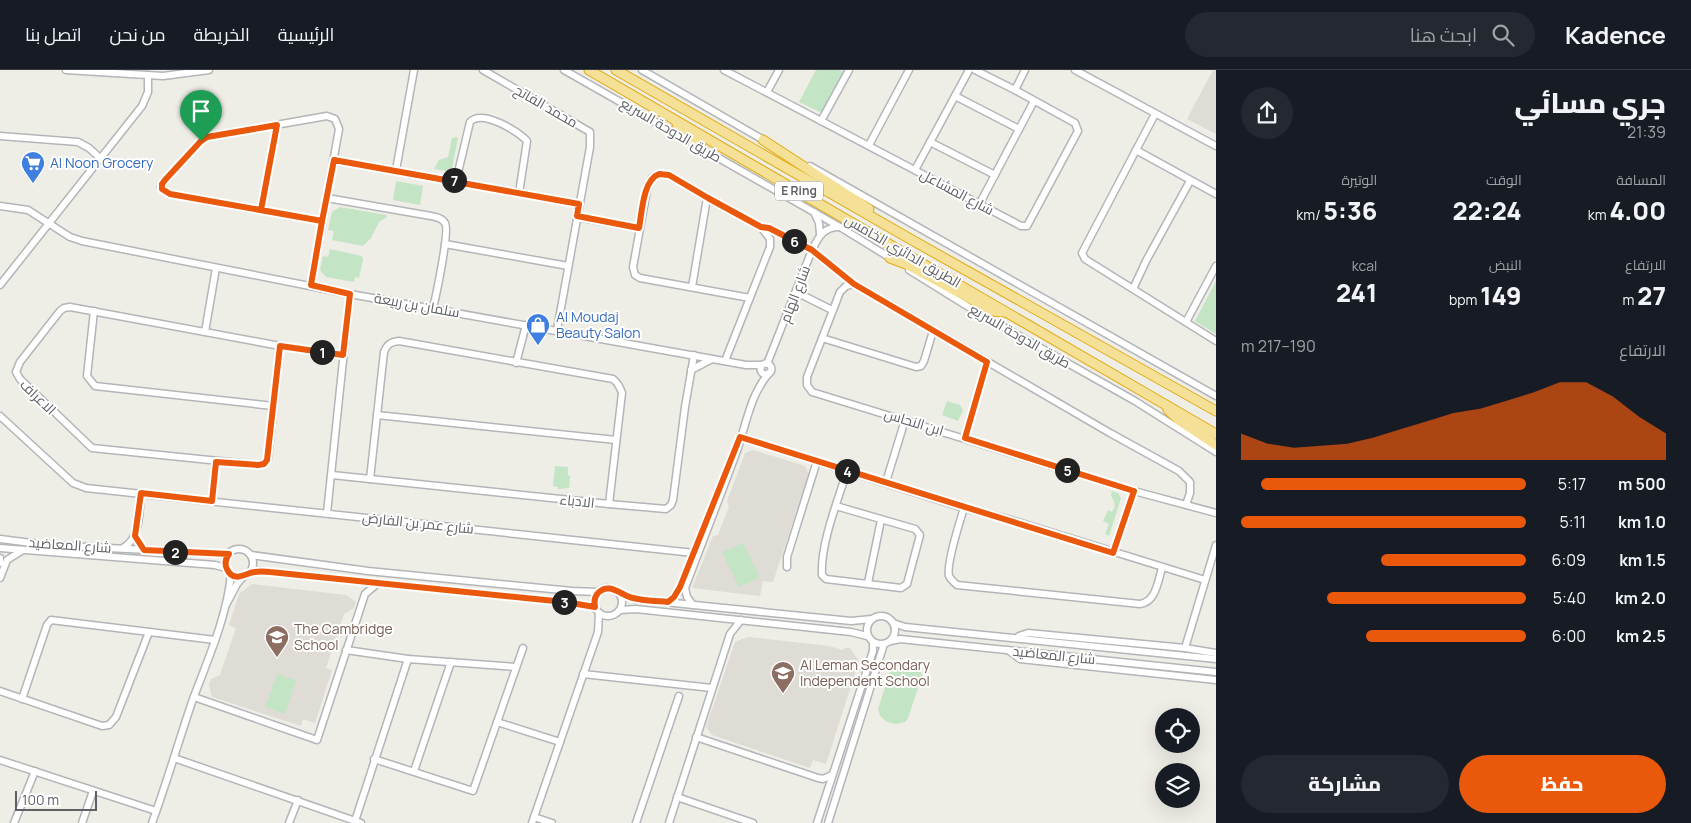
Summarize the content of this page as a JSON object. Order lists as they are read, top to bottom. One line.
{"streets":{"highway":["E Ring","الطريق الدائري الخامس"],"street":["محمد الفاتح","طريق الدوحة السريع","شارع المشاعل","شارع الهام","سلمان بن ربيعة","الاعراف","ابن النحاس","الادباء","شارع عمر بن الفارض","شارع المعاضيد"]},"crossings":[["محمد الفاتح","سلمان بن ربيعة"],["شارع الهام","سلمان بن ربيعة"],["سلمان بن ربيعة","الادباء"]],"places":{"supermarket":["Al Noon Grocery"],"shop":["Al Moudaj Beauty Salon"],"school or university":["The Cambridge School","Al Leman Secondary Independent School"]},"scale_bar":"100 m","page":{"header":"Kadence","search":"ابحث هنا","nav":["الرئيسية","الخريطة","من نحن","اتصل بنا"],"heading":["جري مسائي","21:39"],"stats":[["المسافة","4.00 km"],["الوقت","22:24"],["الوتيرة","5:36 /km"],["الارتفاع","27 m"],["النبض","149 bpm"],["kcal","241"]],"pins":["7","6","1","5","4","2","3"],"chart":["الارتفاع","190–217 m"],"list":[{"name":"500 m","note":"5:17"},{"name":"1.0 km","note":"5:11"},{"name":"1.5 km","note":"6:09"},{"name":"2.0 km","note":"5:40"},{"name":"2.5 km","note":"6:00"}],"buttons":["حفظ","مشاركة"],"scale":"100 m"}}
